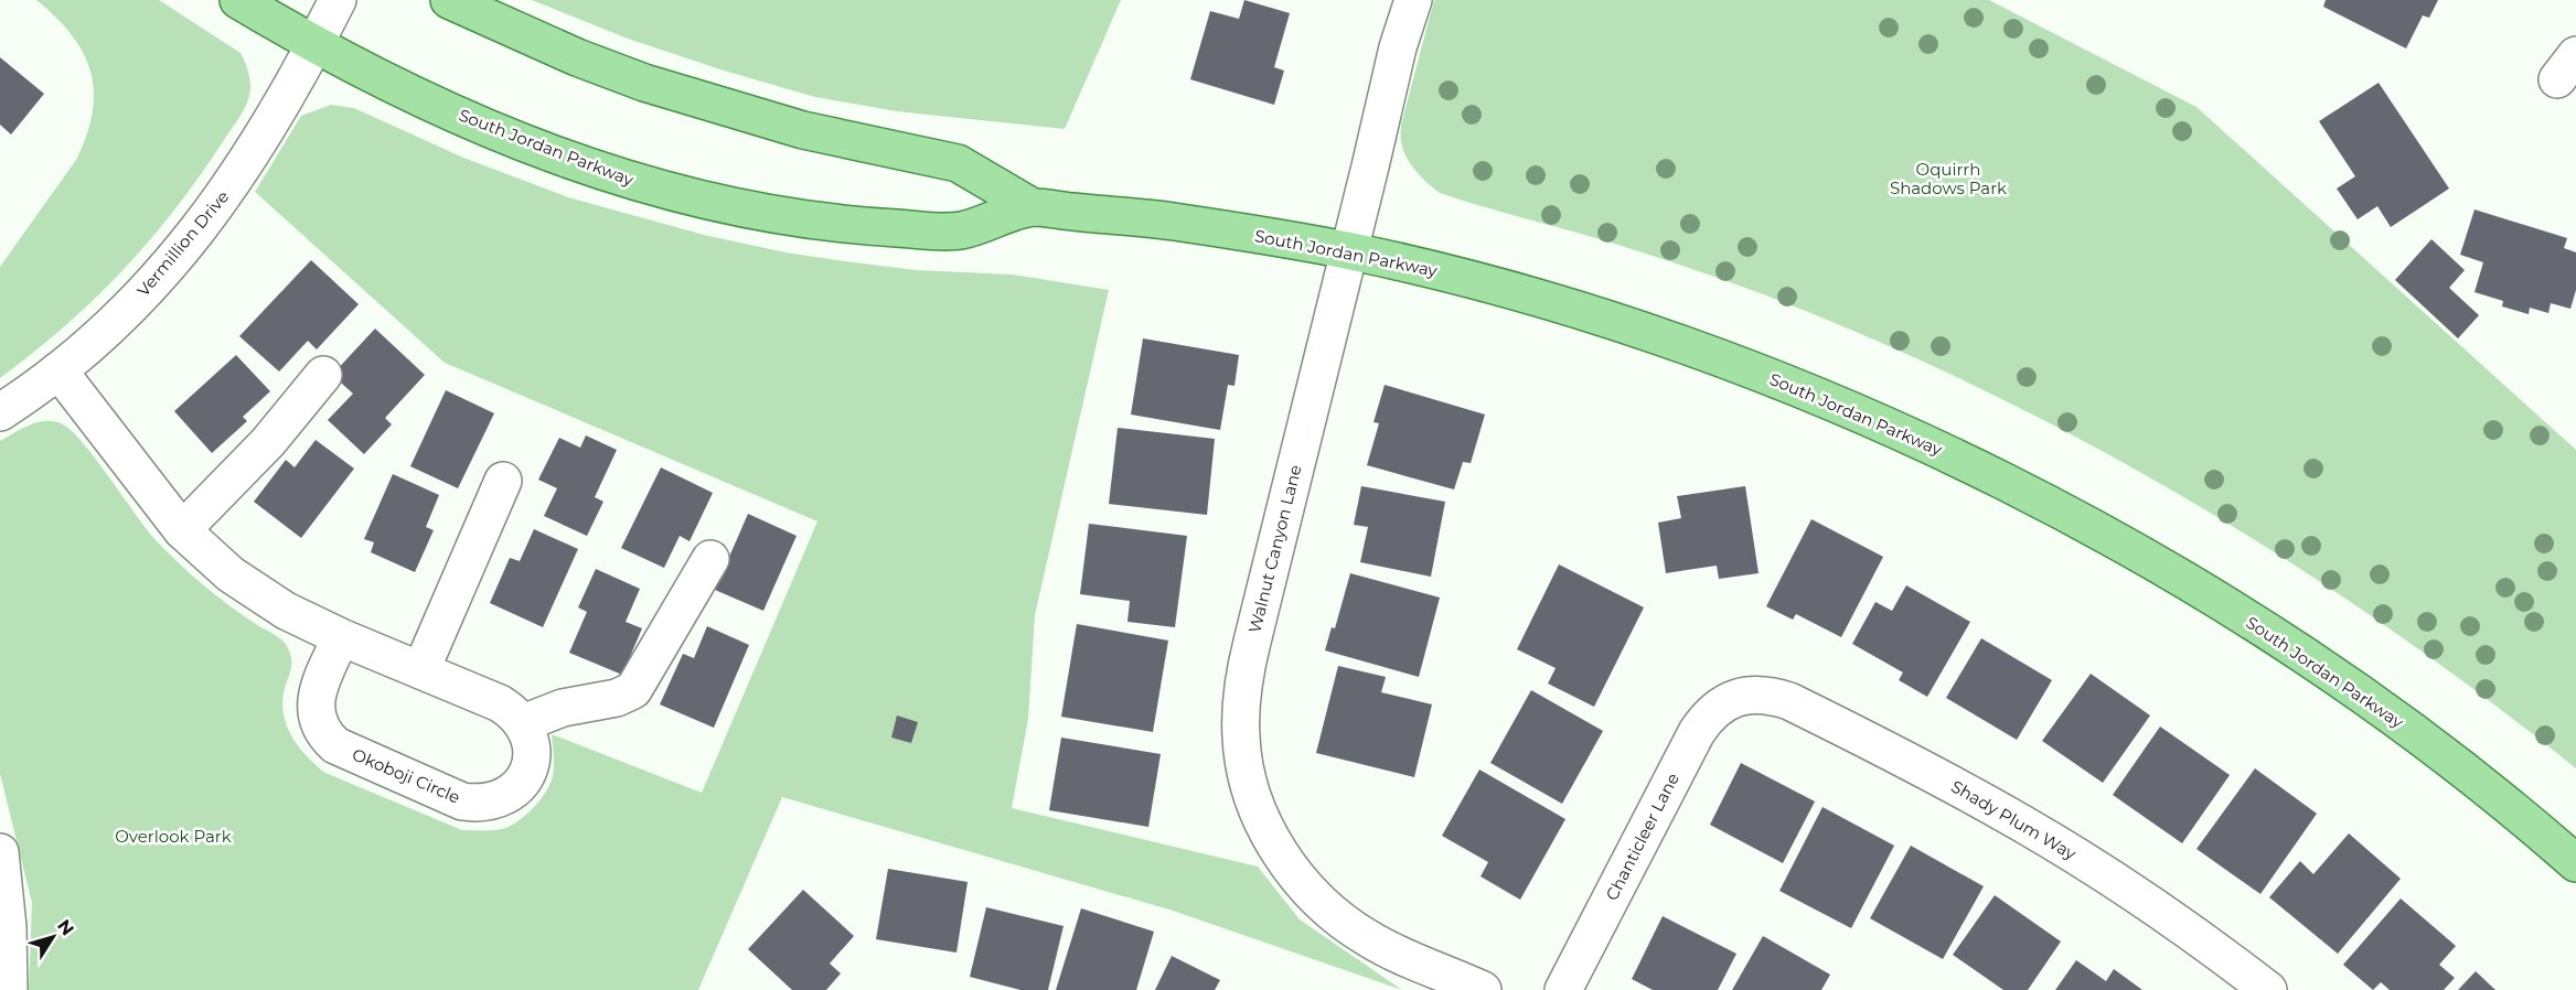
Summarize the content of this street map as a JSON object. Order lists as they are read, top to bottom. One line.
{"streets":{"main road":["South Jordan Parkway"],"street":["Vermillion Drive","Walnut Canyon Lane","Okoboji Circle","Shady Plum Way","Chanticleer Lane"]},"crossings":[["South Jordan Parkway","Vermillion Drive"],["South Jordan Parkway","Walnut Canyon Lane"],["Shady Plum Way","Chanticleer Lane"]],"parks":["Oquirrh Shadows Park","Overlook Park"],"north":"top right"}
